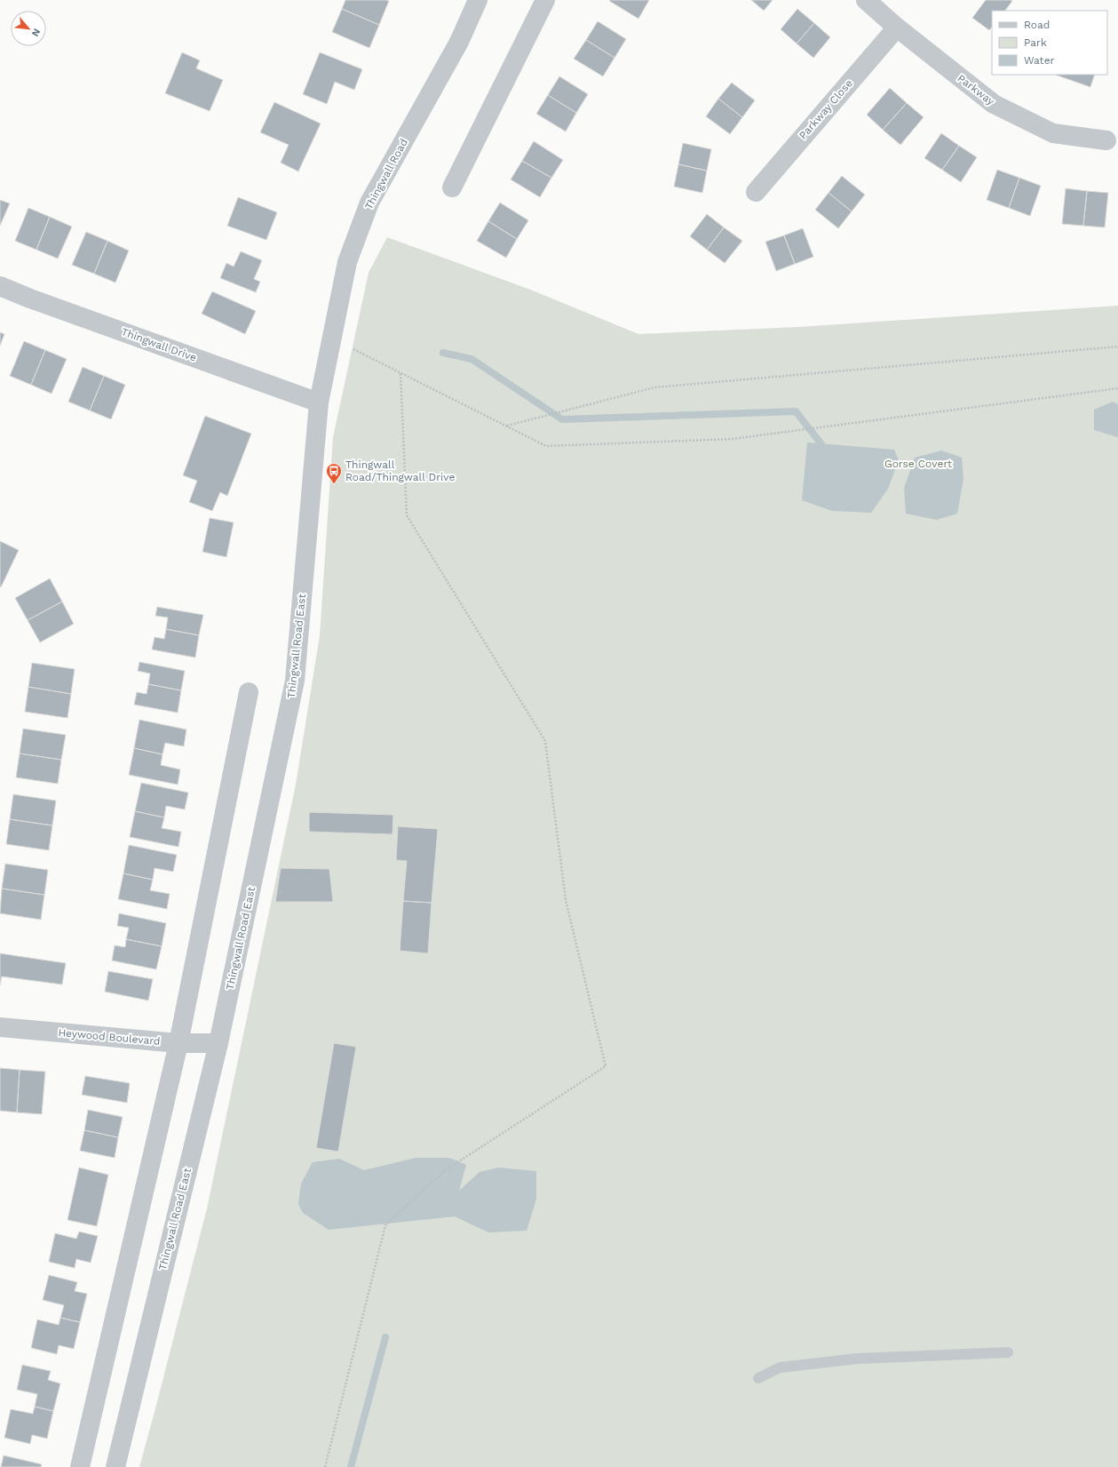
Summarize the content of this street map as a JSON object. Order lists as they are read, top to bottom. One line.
{"streets":{"street":["Parkway","Parkway Close","Thingwall Road","Thingwall Drive","Thingwall Road East","Heywood Boulevard"]},"crossings":[["Parkway","Parkway Close"],["Thingwall Road","Thingwall Drive"],["Thingwall Road","Thingwall Road East"],["Thingwall Drive","Thingwall Road East"],["Thingwall Road East","Heywood Boulevard"]],"parks":["Gorse Covert"],"places":{"bus stop":["Thingwall Road/Thingwall Drive"]},"legend":["Road","Park","Water"],"north":"bottom right"}
